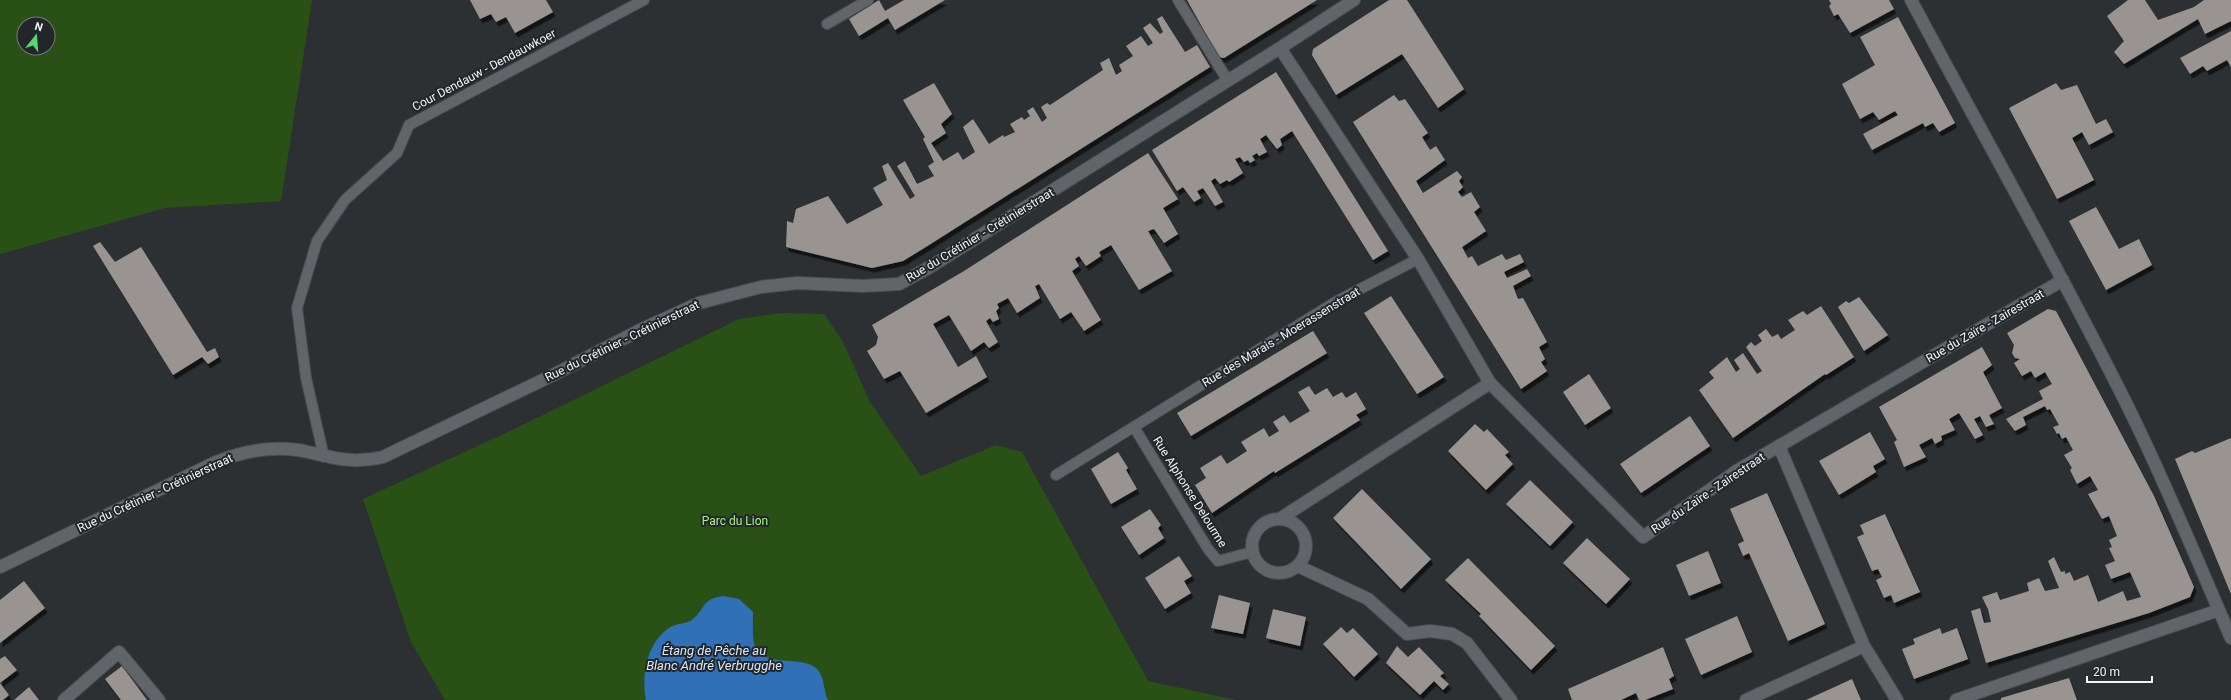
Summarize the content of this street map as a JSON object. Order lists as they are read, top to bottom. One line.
{"streets":{"street":["Rue du Crétinier - Crétinierstraat","Rue du Zaïre - Zairestraat"],"lane":["Cour Dendauw - Dendauwkoer","Rue des Marais - Moerassenstraat","Rue Alphonse Delourme"]},"crossings":[["Cour Dendauw - Dendauwkoer","Rue du Crétinier - Crétinierstraat"],["Rue du Zaïre - Zairestraat","Rue des Marais - Moerassenstraat"],["Rue des Marais - Moerassenstraat","Rue Alphonse Delourme"]],"water":["Étang de Pêche au Blanc André Verbrugghe"],"parks":["Parc du Lion"],"scale_bar":"20 m","north":"top"}
